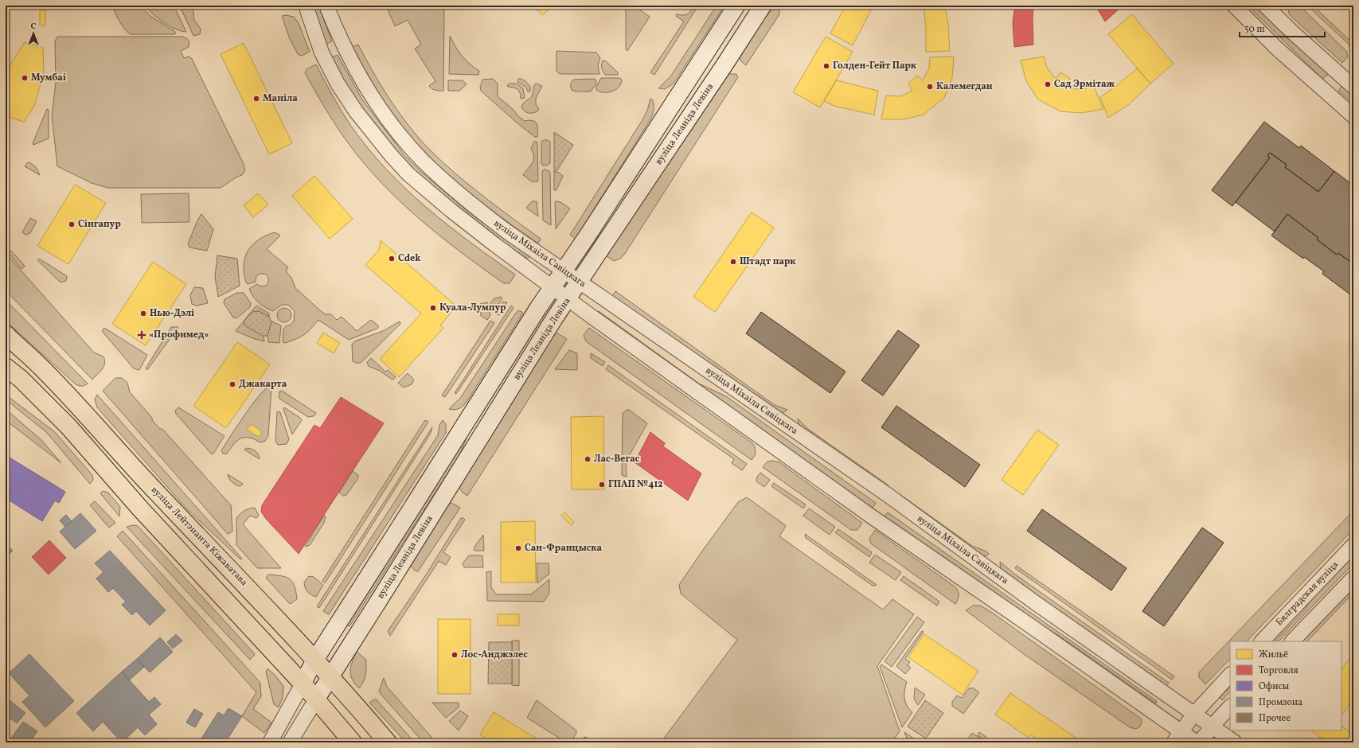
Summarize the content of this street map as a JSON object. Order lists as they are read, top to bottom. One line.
{"streets":{"main road":["вуліца Леаніда Левіна","вуліца Лейтэнанта Кіжаватава"],"street":["вуліца Міхаіла Савіцкага","Бялградская вуліца"]},"crossings":[["вуліца Леаніда Левіна","вуліца Міхаіла Савіцкага"],["вуліца Леаніда Левіна","вуліца Лейтэнанта Кіжаватава"]],"places":{"other":["Голден-Гейт Парк","Мумбаі","Сад Эрмітаж","Калемегдан","Маніла","Сінгапур","Cdek","Штадт парк","Куала-Лумпур","Нью-Дэлі","Джакарта","Лас-Вегас","ГПАП №412","Сан-Францыска","Лос-Анджэлес"],"health":["«Профимед»"]},"legend":["Жильё","Торговля","Офисы","Промзона","Прочее"],"scale_bar":"50 m","north":"top"}
